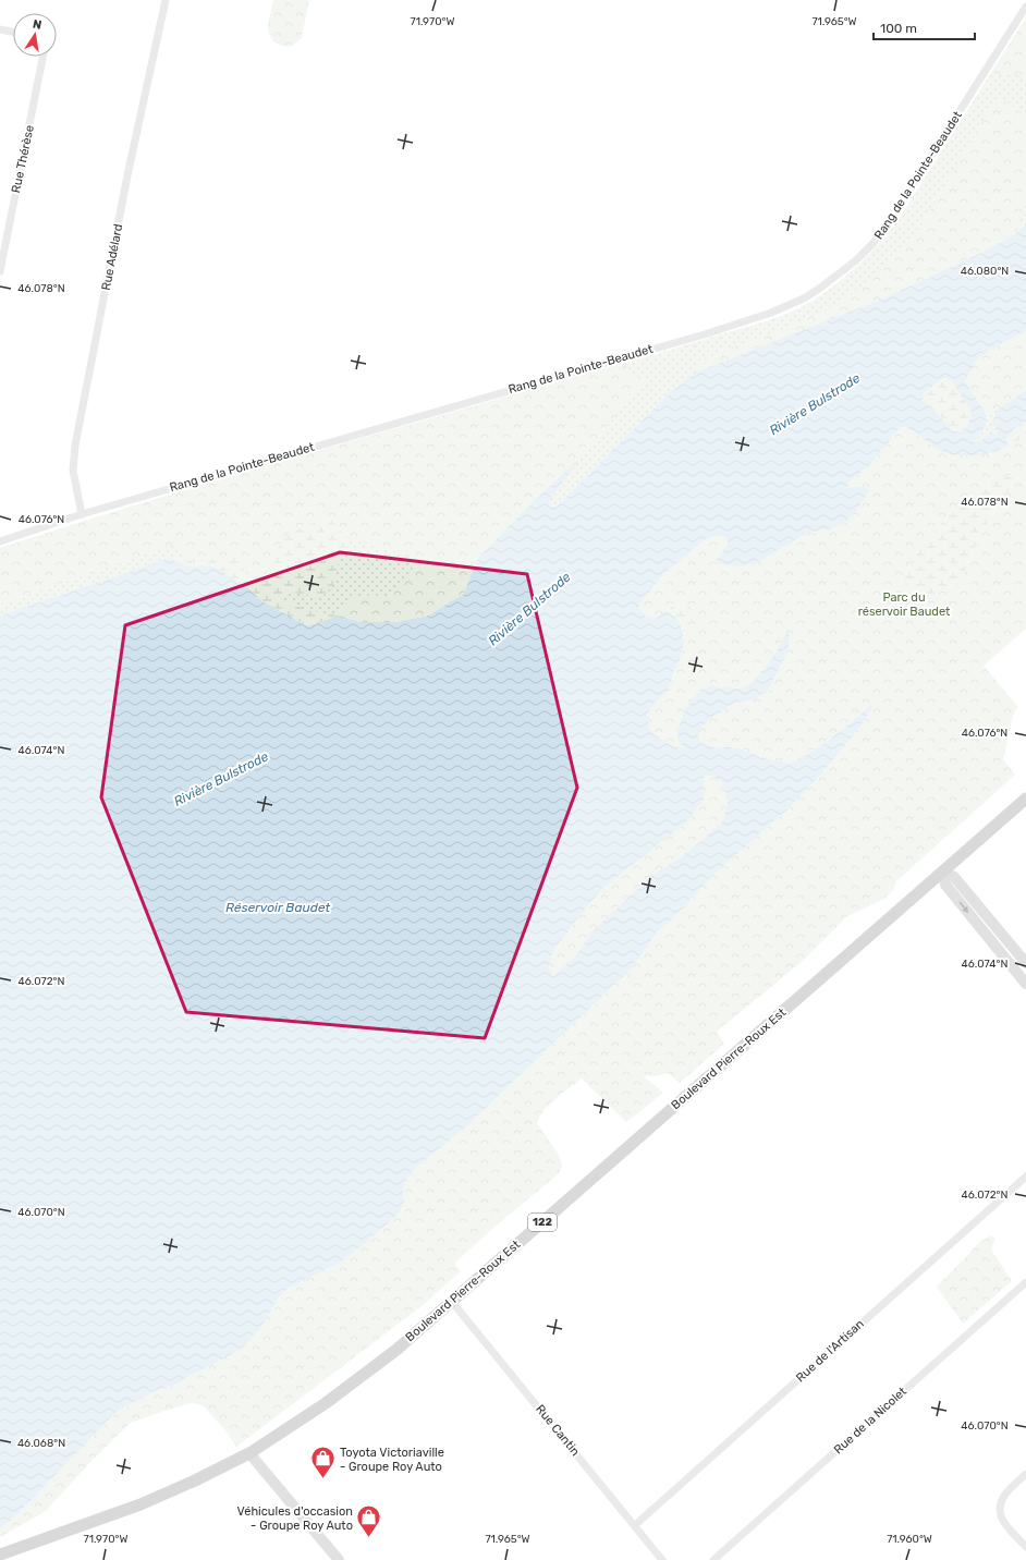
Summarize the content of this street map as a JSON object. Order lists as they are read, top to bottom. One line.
{"streets":{"main road":["Boulevard Pierre-Roux Est","122"],"street":["Rue Thérèse","Rang de la Pointe-Beaudet","Rue Adélard","Rue de l'Artisan","Rue de la Nicolet","Rue Cantin"]},"crossings":[["Rang de la Pointe-Beaudet","Rue Adélard"],["Boulevard Pierre-Roux Est","Rue Cantin"],["Rue de l'Artisan","Rue Cantin"]],"water":["Rivière Bulstrode","Réservoir Baudet"],"parks":["Parc du réservoir Baudet"],"places":{"shop":["Toyota Victoriaville - Groupe Roy Auto","Véhicules d'occasion - Groupe Roy Auto"]},"scale_bar":"100 m","north":"top","coordinates":["71.970°W","71.965°W","46.080°N","46.078°N","46.076°N","46.074°N","46.072°N","46.070°N","46.068°N","71.960°W"]}
